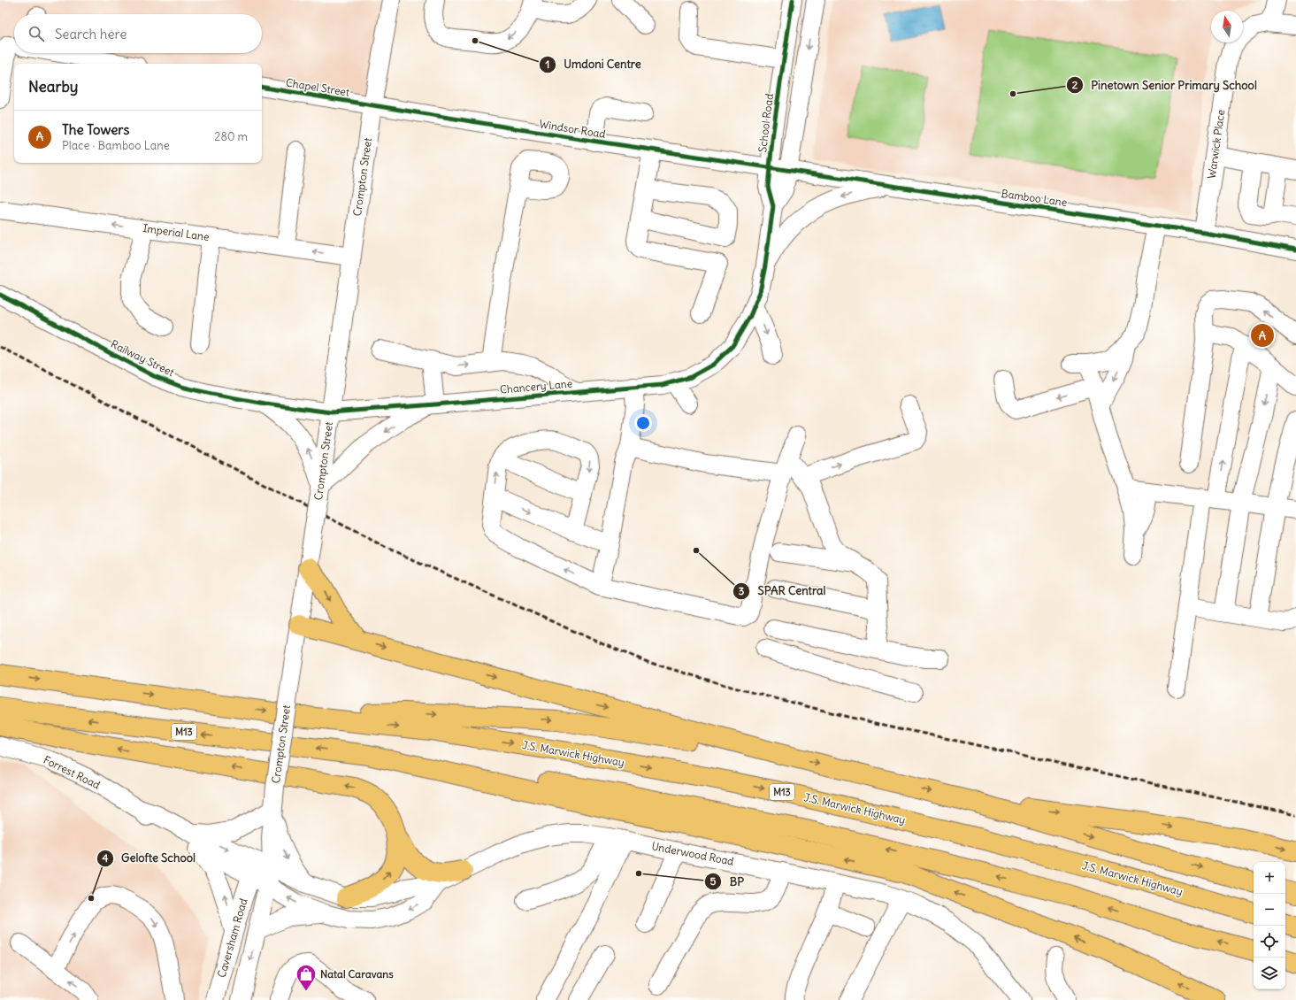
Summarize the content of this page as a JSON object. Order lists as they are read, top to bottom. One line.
{"streets":{"highway":["M13","J.S. Marwick Highway"],"street":["Chapel Street","School Road","Windsor Road","Warwick Place","Crompton Street","Bamboo Lane","Imperial Lane","Railway Street","Chancery Lane","Forrest Road","Underwood Road","Caversham Road"]},"crossings":[["Chapel Street","Windsor Road"],["Chapel Street","Crompton Street"],["School Road","Windsor Road"],["School Road","Bamboo Lane"],["School Road","Chancery Lane"],["Windsor Road","Crompton Street"],["Windsor Road","Bamboo Lane"],["Warwick Place","Bamboo Lane"],["Crompton Street","Imperial Lane"],["Crompton Street","Railway Street"],["Crompton Street","Chancery Lane"],["Crompton Street","Forrest Road"],["Crompton Street","Underwood Road"],["Crompton Street","Caversham Road"],["Railway Street","Chancery Lane"],["M13","J.S. Marwick Highway"],["Forrest Road","Underwood Road"],["Forrest Road","Caversham Road"],["Underwood Road","Caversham Road"]],"one_way":["Imperial Lane"],"places":{"other":["Umdoni Centre","Pinetown Senior Primary School","SPAR Central","BP","Gelofte School"],"shop":["Natal Caravans"]},"north":"top","page":{"search":"Search here","heading":"Nearby","list":[{"mark":"A","name":"The Towers","note":"Place · Bamboo Lane","value":"280 m"}],"pins":"A","map_buttons":["+","−"]}}
